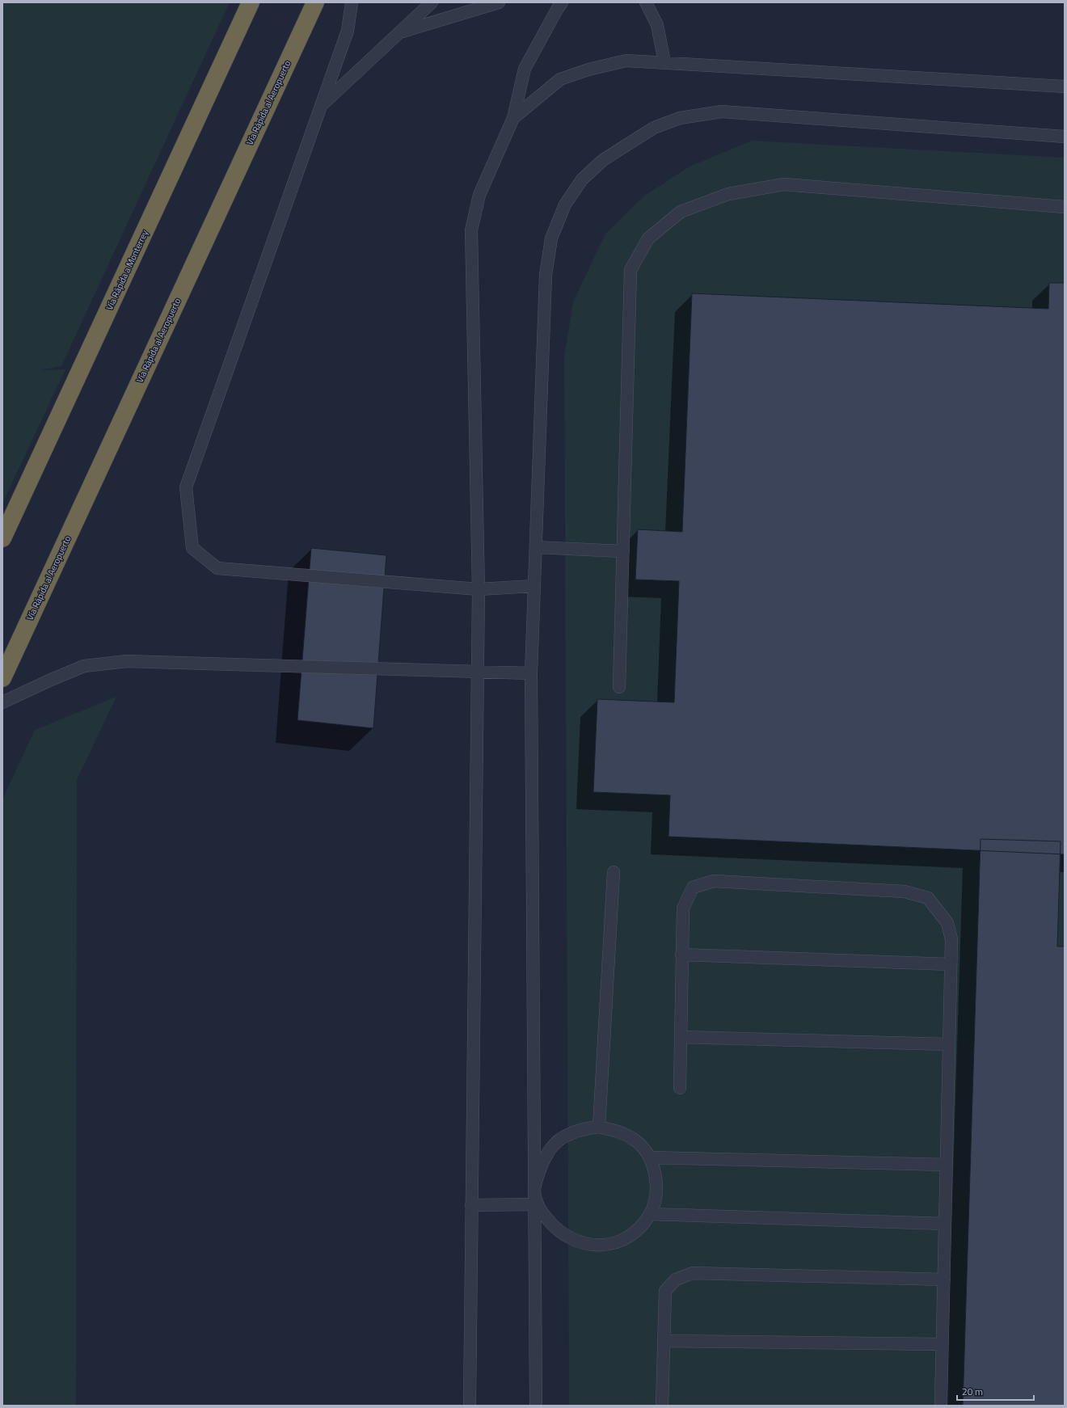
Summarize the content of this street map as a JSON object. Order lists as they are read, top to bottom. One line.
{"streets":{"highway":["Vía Rápida al Aeropuerto","Vía Rápida a Monterrey"]},"scale_bar":"20 m"}
